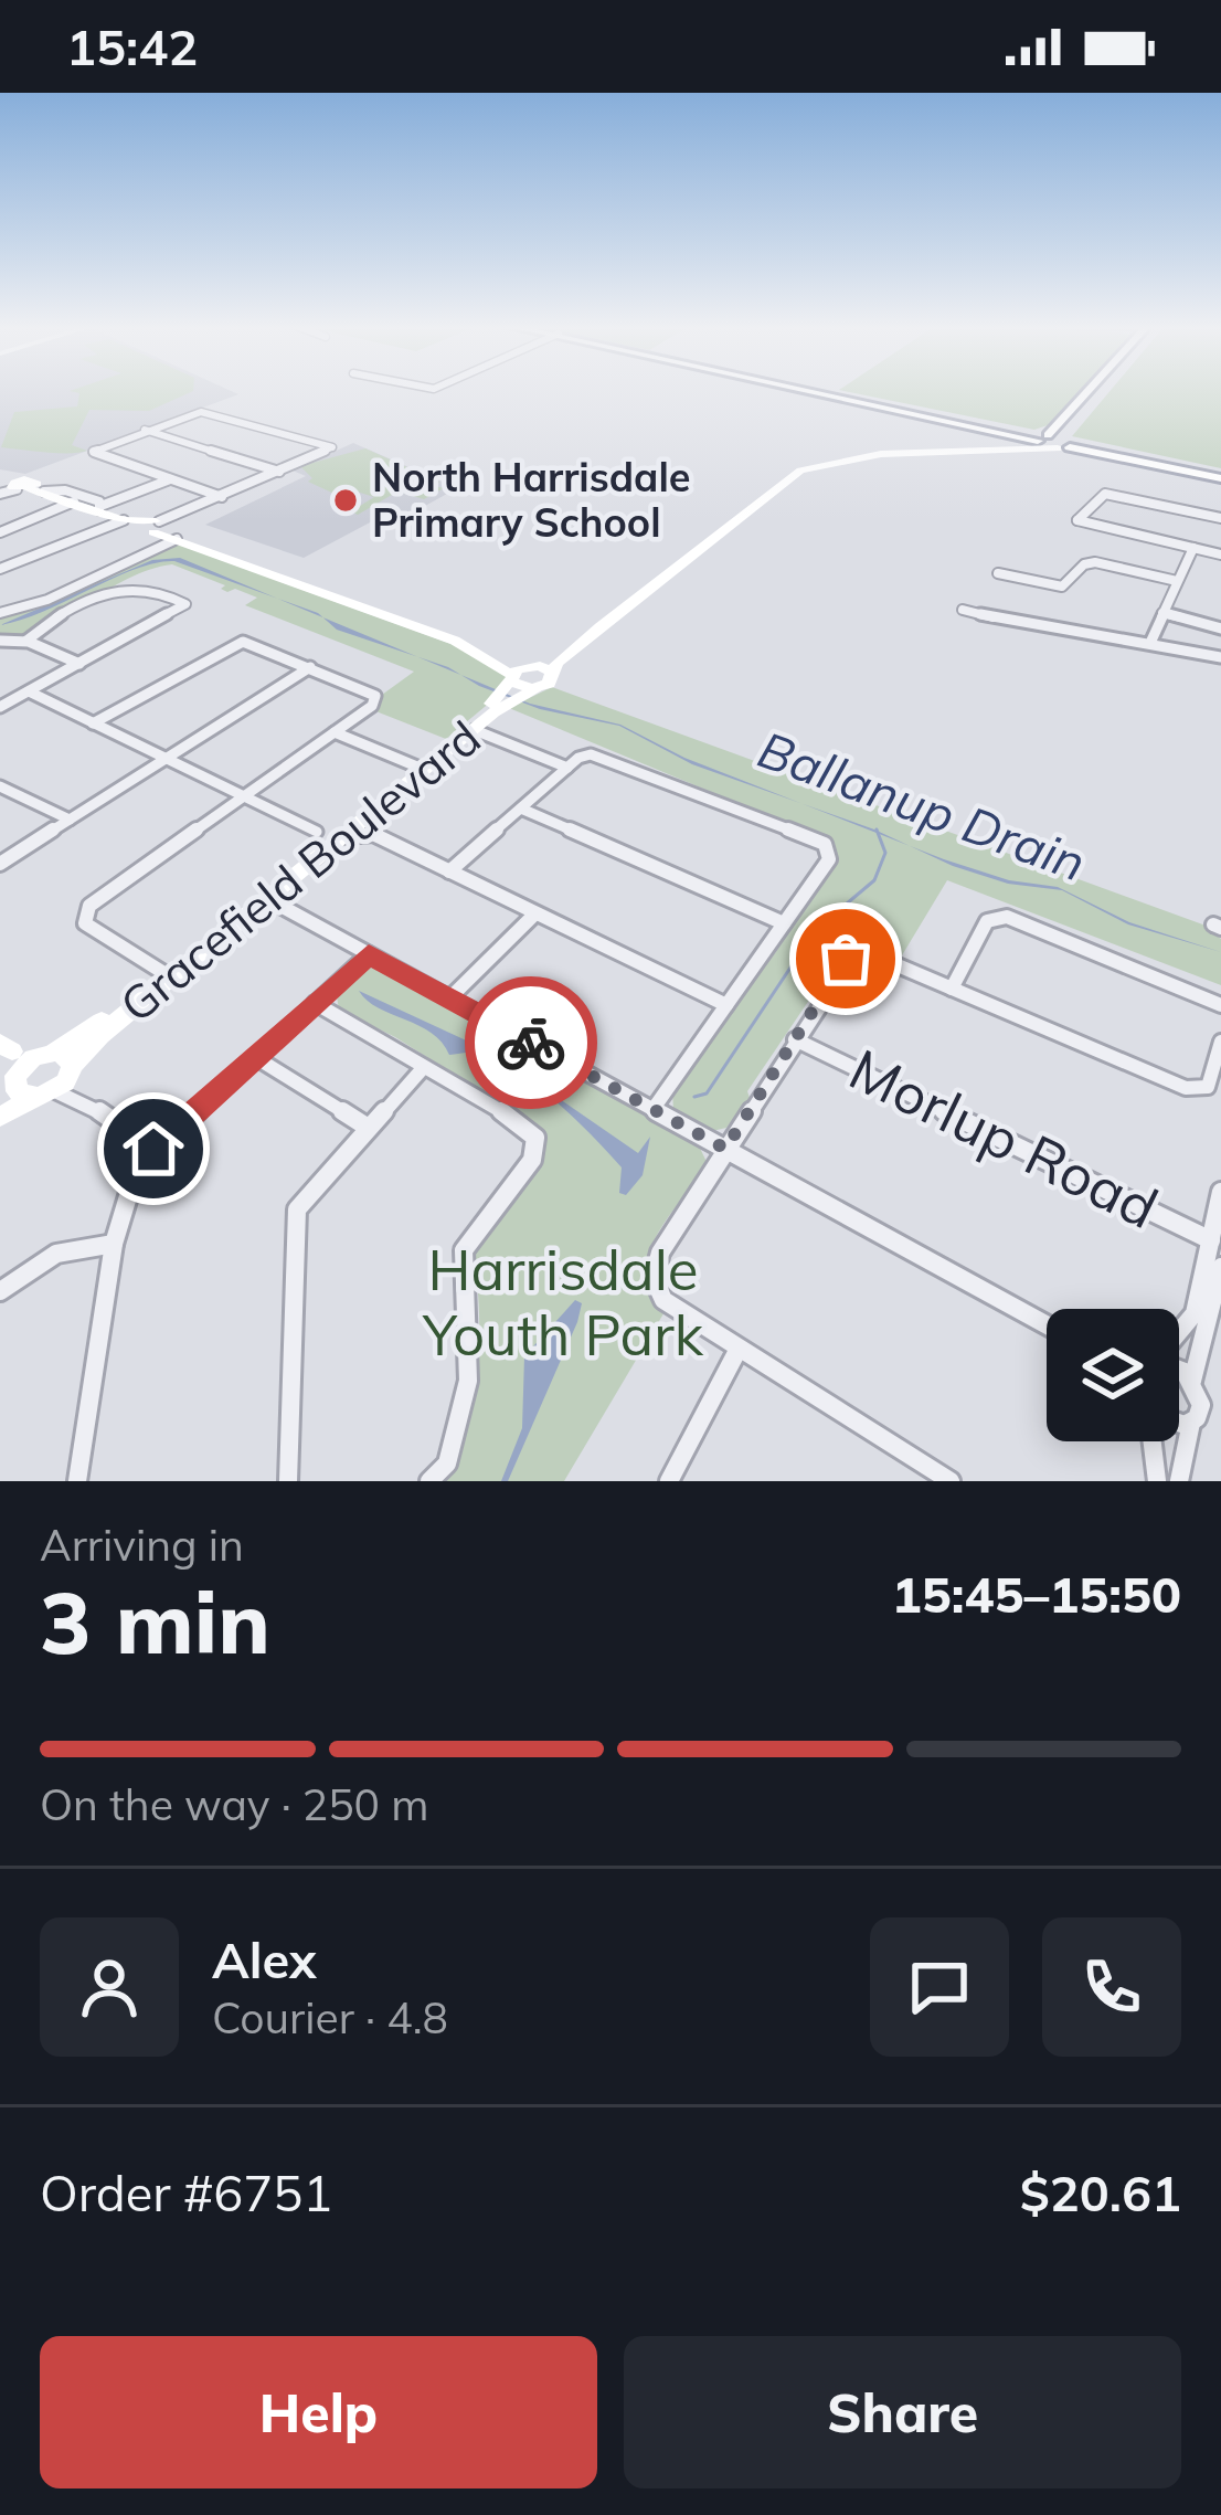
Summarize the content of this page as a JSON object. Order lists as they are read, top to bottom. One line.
{"streets":{"street":["Gracefield Boulevard","Morlup Road"]},"water":["Ballanup Drain"],"parks":["Harrisdale Youth Park"],"places":["North Harrisdale Primary School"],"page":{"status":"15:42","heading":["3 min","Arriving in","15:45–15:50"],"panel":["Alex","Courier · 4.8","Order #6751","$20.61"],"bar":"On the way · 250 m","buttons":["Help","Share"]}}
